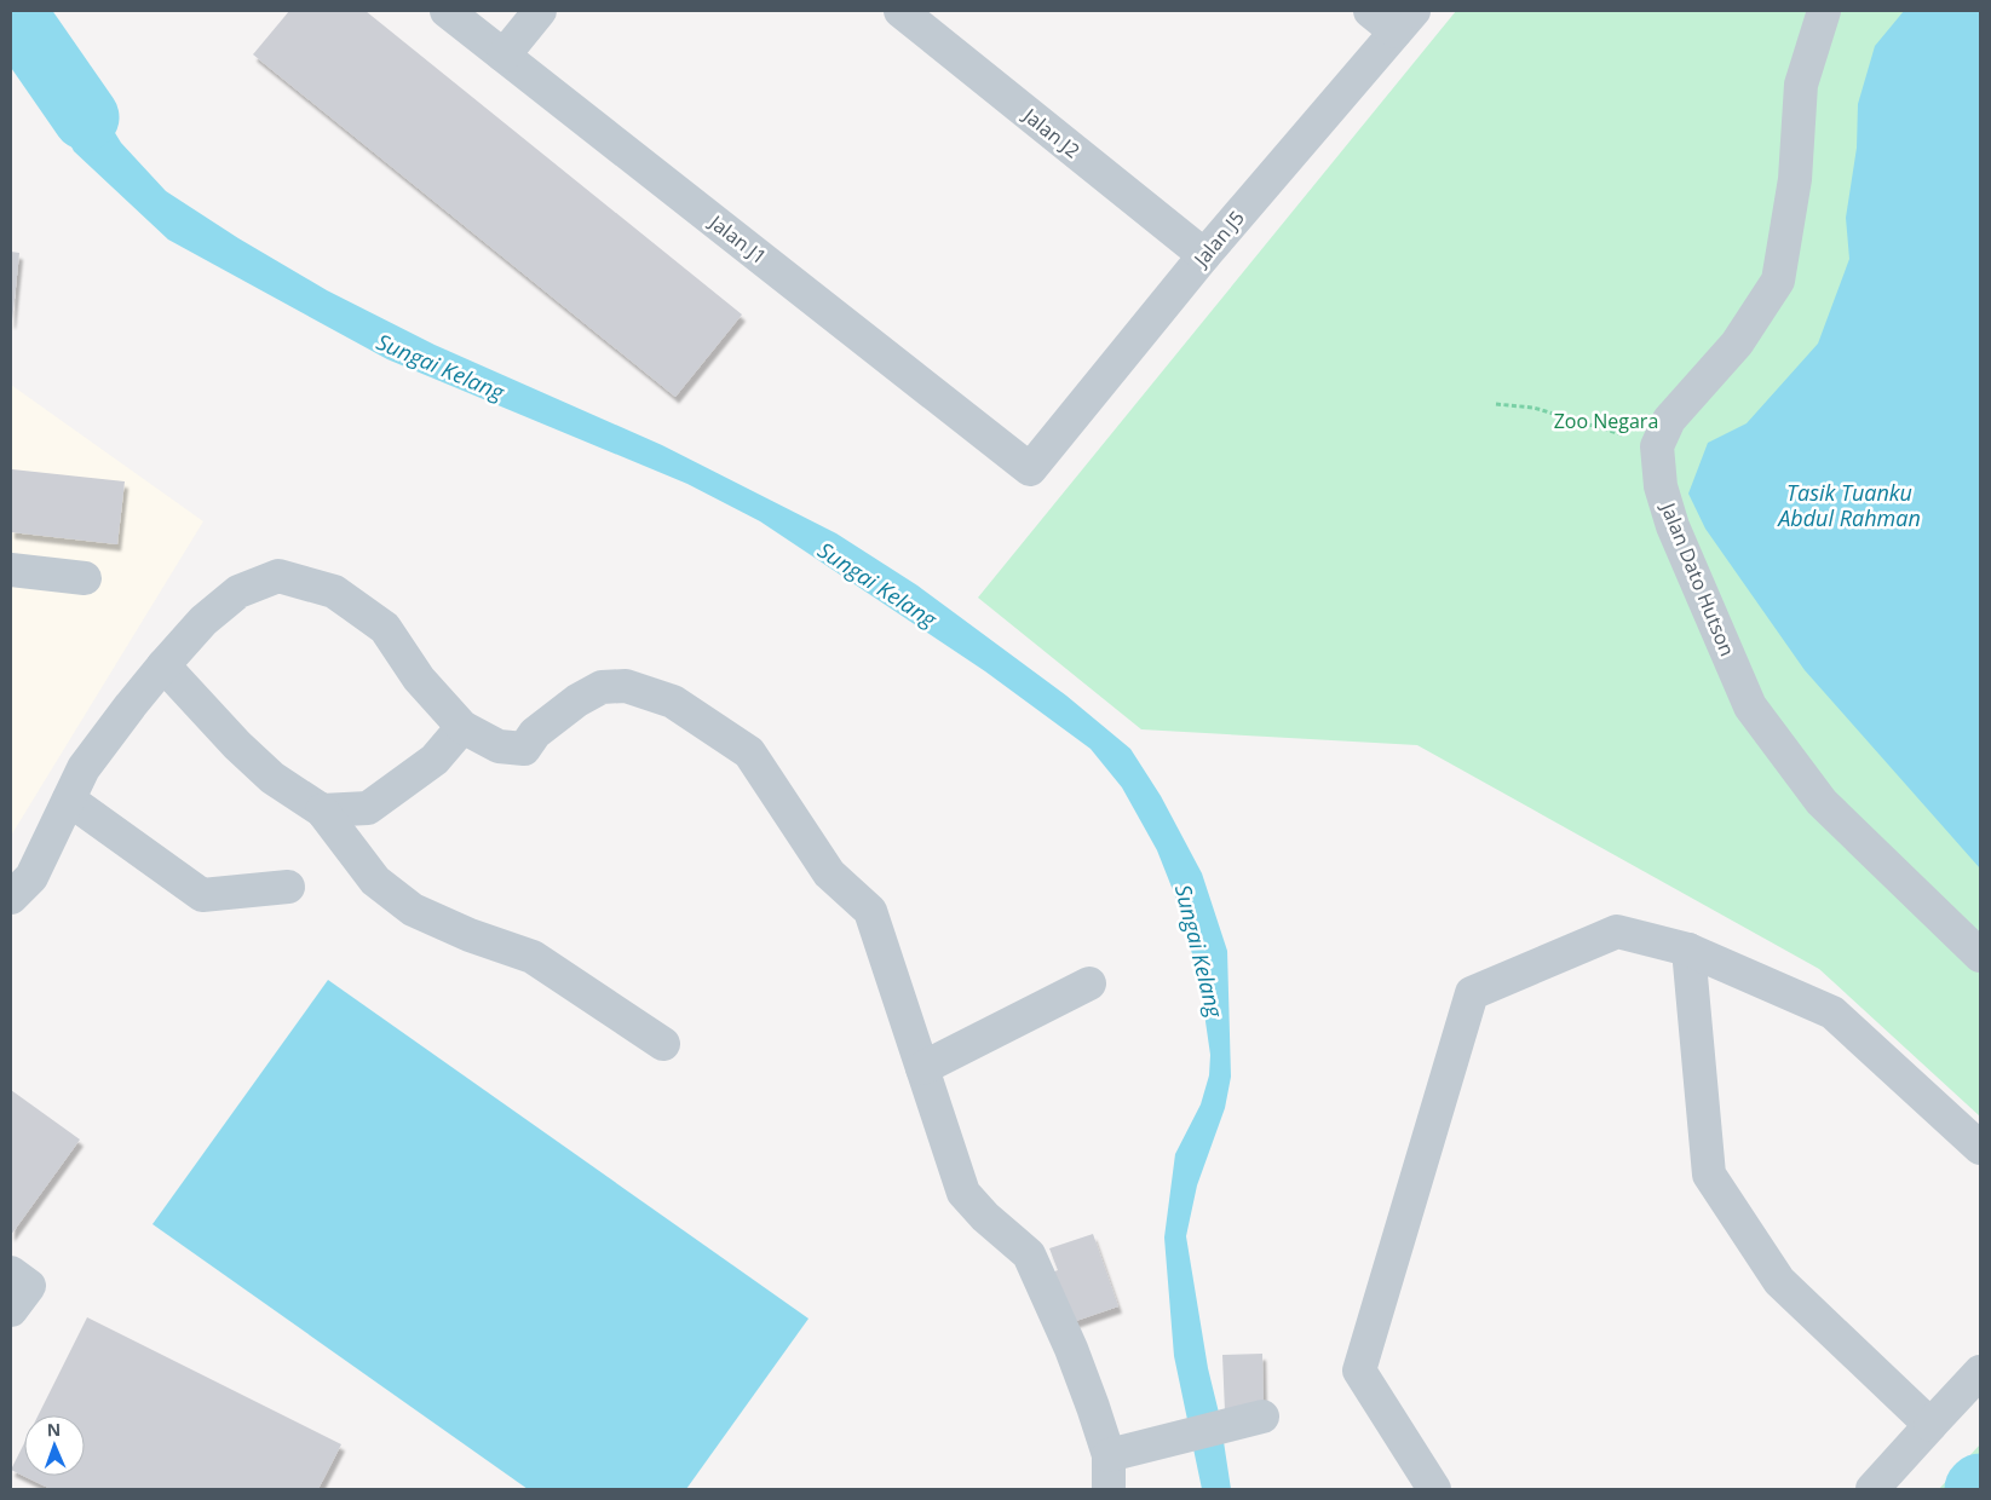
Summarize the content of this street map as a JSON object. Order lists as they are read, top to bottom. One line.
{"streets":{"street":["Jalan J2","Jalan J5","Jalan J1","Jalan Dato Hutson"]},"crossings":[["Jalan J2","Jalan J5"],["Jalan J5","Jalan J1"]],"water":["Sungai Kelang","Tasik Tuanku Abdul Rahman"],"parks":["Zoo Negara"],"north":"top"}
